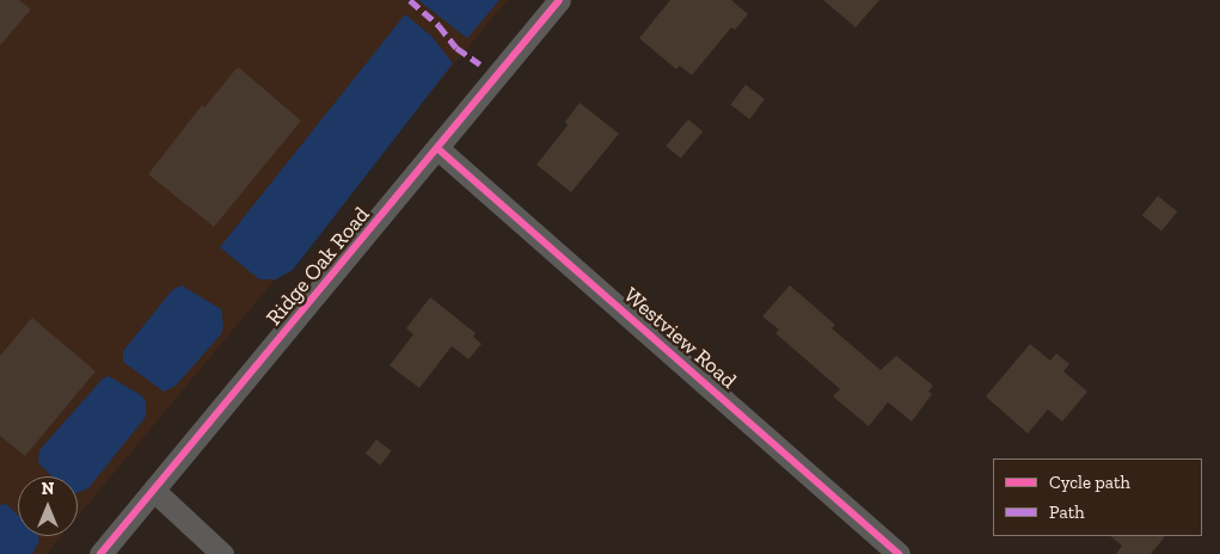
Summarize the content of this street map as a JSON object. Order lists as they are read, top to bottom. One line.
{"streets":{"street":["Ridge Oak Road","Westview Road"]},"crossings":[["Ridge Oak Road","Westview Road"]],"legend":["Cycle path","Path"],"north":"top"}
